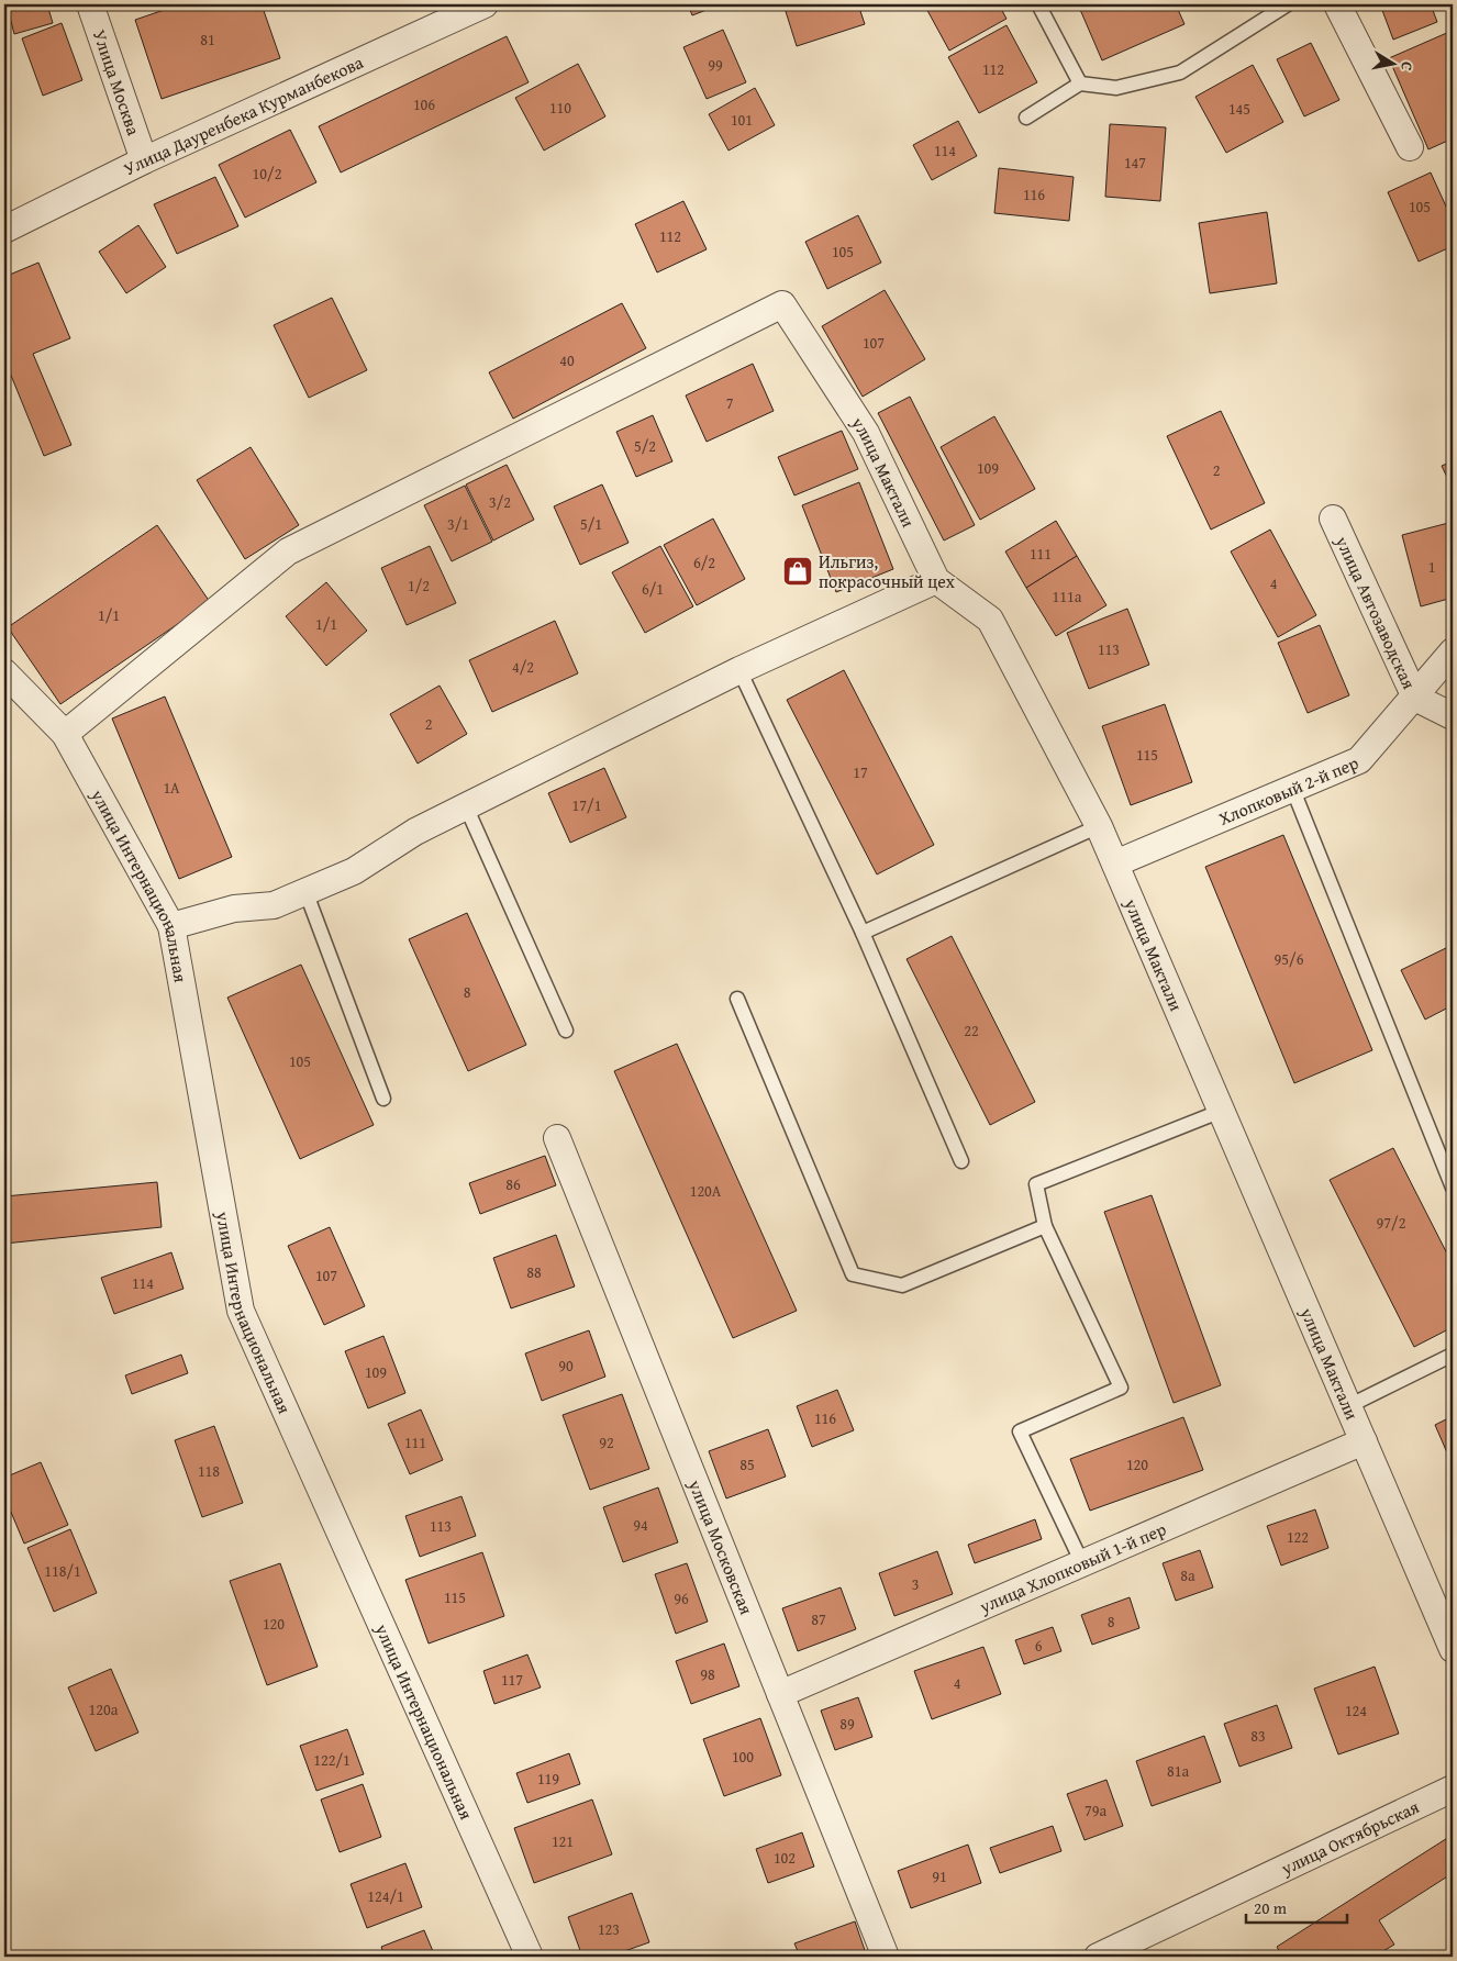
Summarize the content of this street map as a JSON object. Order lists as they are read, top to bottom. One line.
{"streets":{"street":["Улица Москва","Улица Дауренбека Курманбекова","улица Мактали","улица Автозаводская","Хлопковый 2-й пер","улица Интернациональная","улица Московская","улица Хлопковый 1-й пер","улица Октябрьская"]},"crossings":[["Улица Москва","Улица Дауренбека Курманбекова"],["улица Мактали","Хлопковый 2-й пер"],["улица Мактали","улица Интернациональная"],["улица Мактали","улица Хлопковый 1-й пер"],["улица Автозаводская","Хлопковый 2-й пер"],["улица Московская","улица Хлопковый 1-й пер"]],"places":{"shop":["Ильгиз, покрасочный цех"]},"house_numbers":["81","99","112","106","110","145","101","114","147","10/2","116","105","112","105","107","40","7","5/2","109","2","3/2","3/1","5/1","111","6/2","1","4","1/2","6/1","111а","1/1","1/1","113","4/2","2","115","17","1А","17/1","95/6","8","22","105","86","120А","97/2","88","107","114","90","109","116","111","92","85","120","118","94","113","122","118/1","8а","3","115","96","87","8","120","6","98","117","4","120а","124","89","83","100","122/1","81а","119","79а","121","102","91","124/1","123"],"scale_bar":"20 m","north":"right"}
